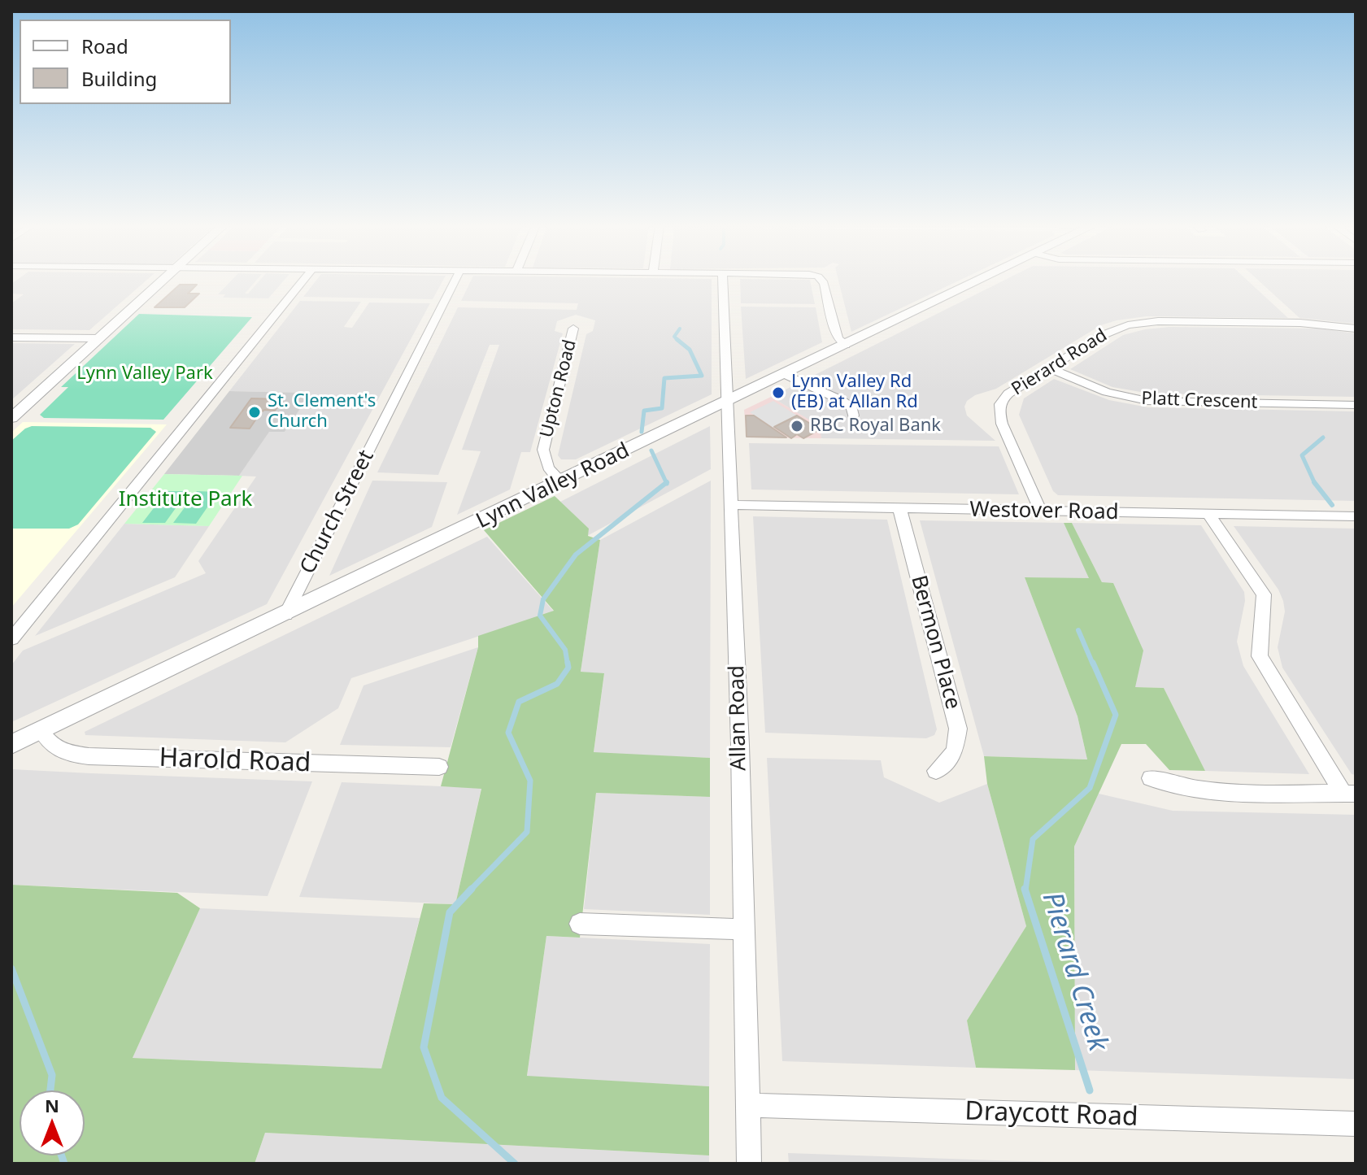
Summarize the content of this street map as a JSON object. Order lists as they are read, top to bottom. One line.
{"streets":{"street":["Pierard Road","Upton Road","Platt Crescent","Lynn Valley Road","Westover Road","Church Street","Bermon Place","Allan Road","Harold Road","Draycott Road"]},"crossings":[["Pierard Road","Platt Crescent"],["Pierard Road","Westover Road"],["Upton Road","Lynn Valley Road"],["Lynn Valley Road","Church Street"],["Lynn Valley Road","Allan Road"],["Lynn Valley Road","Harold Road"],["Westover Road","Bermon Place"],["Westover Road","Allan Road"],["Allan Road","Draycott Road"]],"water":["Pierard Creek"],"parks":["Lynn Valley Park","Institute Park"],"places":["Lynn Valley Rd (EB) at Allan Rd","St. Clement's Church","RBC Royal Bank"],"legend":["Road","Building"],"north":"top"}
